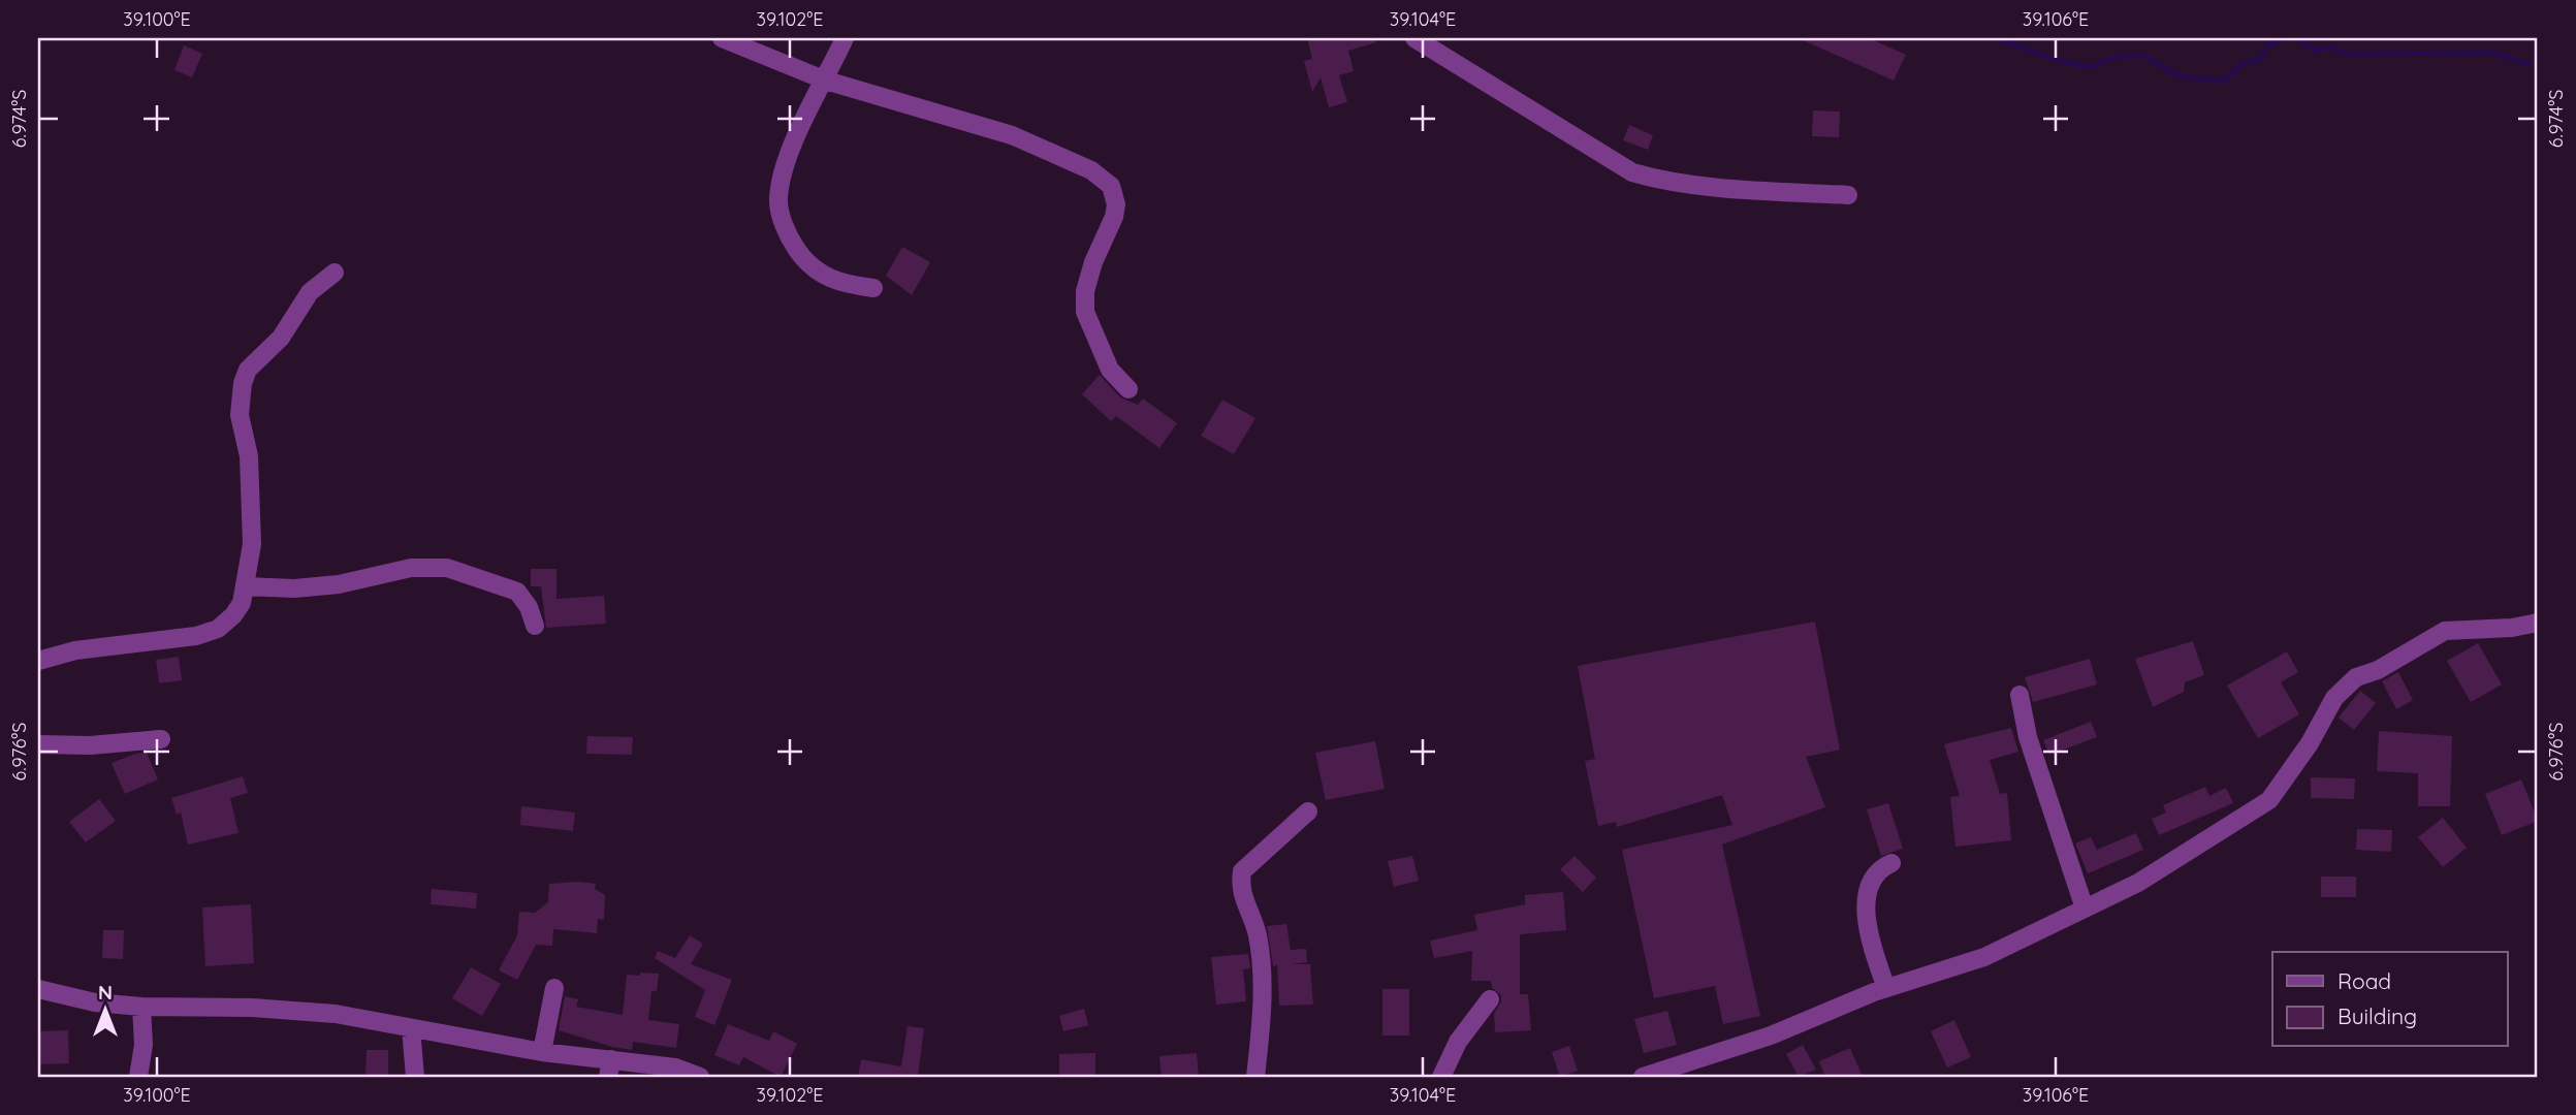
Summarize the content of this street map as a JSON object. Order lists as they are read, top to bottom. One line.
{"legend":["Road","Building"],"north":"top","coordinates":["39.100°E","39.102°E","39.104°E","39.106°E","6.974°S","6.976°S"]}
